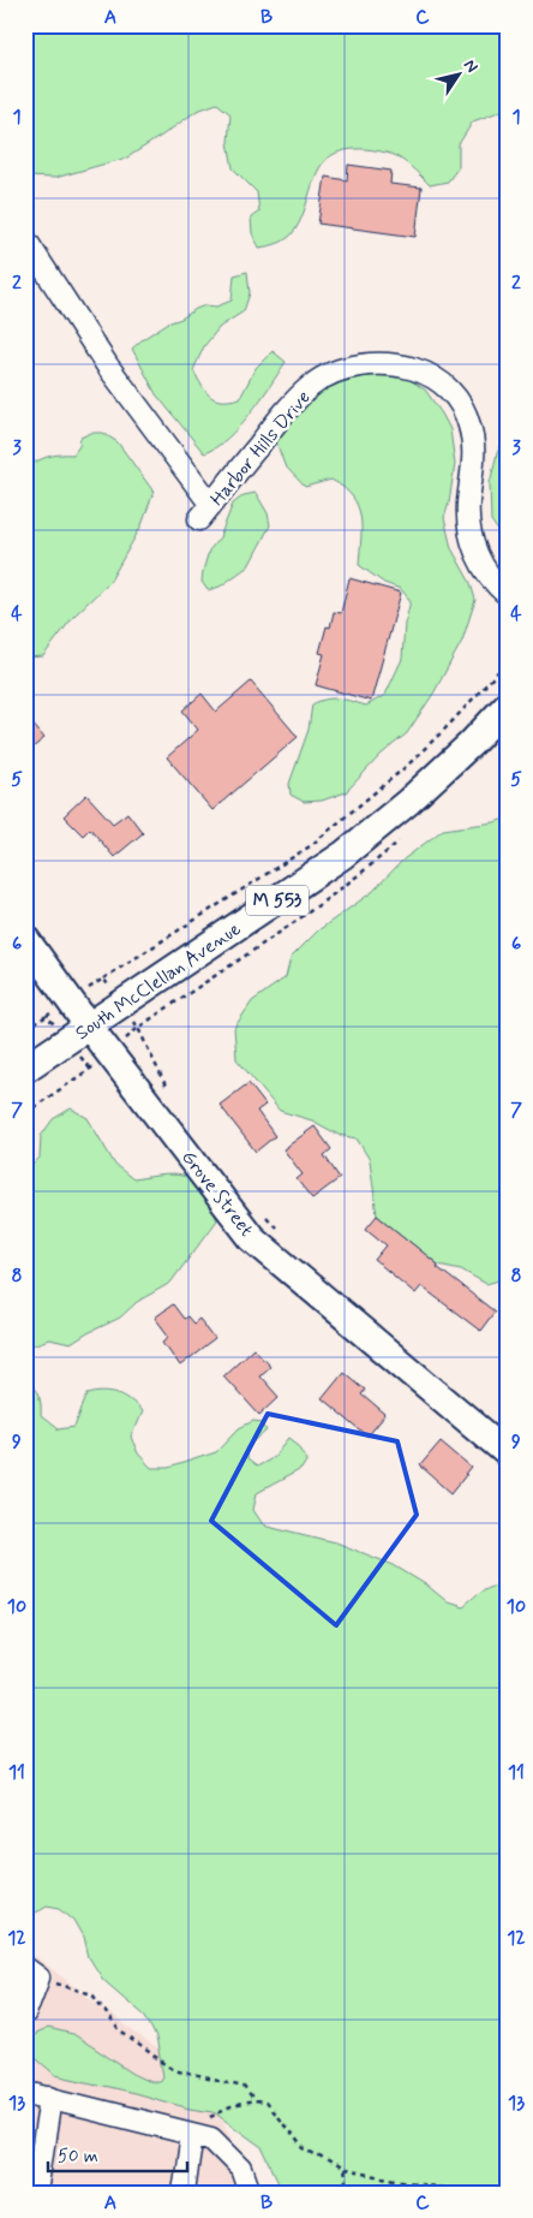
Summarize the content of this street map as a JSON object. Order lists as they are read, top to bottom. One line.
{"streets":{"main road":["M 553","South McClellan Avenue","Grove Street"],"street":["Harbor Hills Drive"]},"crossings":[["South McClellan Avenue","Grove Street"]],"scale_bar":"50 m","north":"top right","grid":{"columns":["A","B","C"],"rows":["1","2","3","4","5","6","7","8","9","10","11","12","13"]}}
